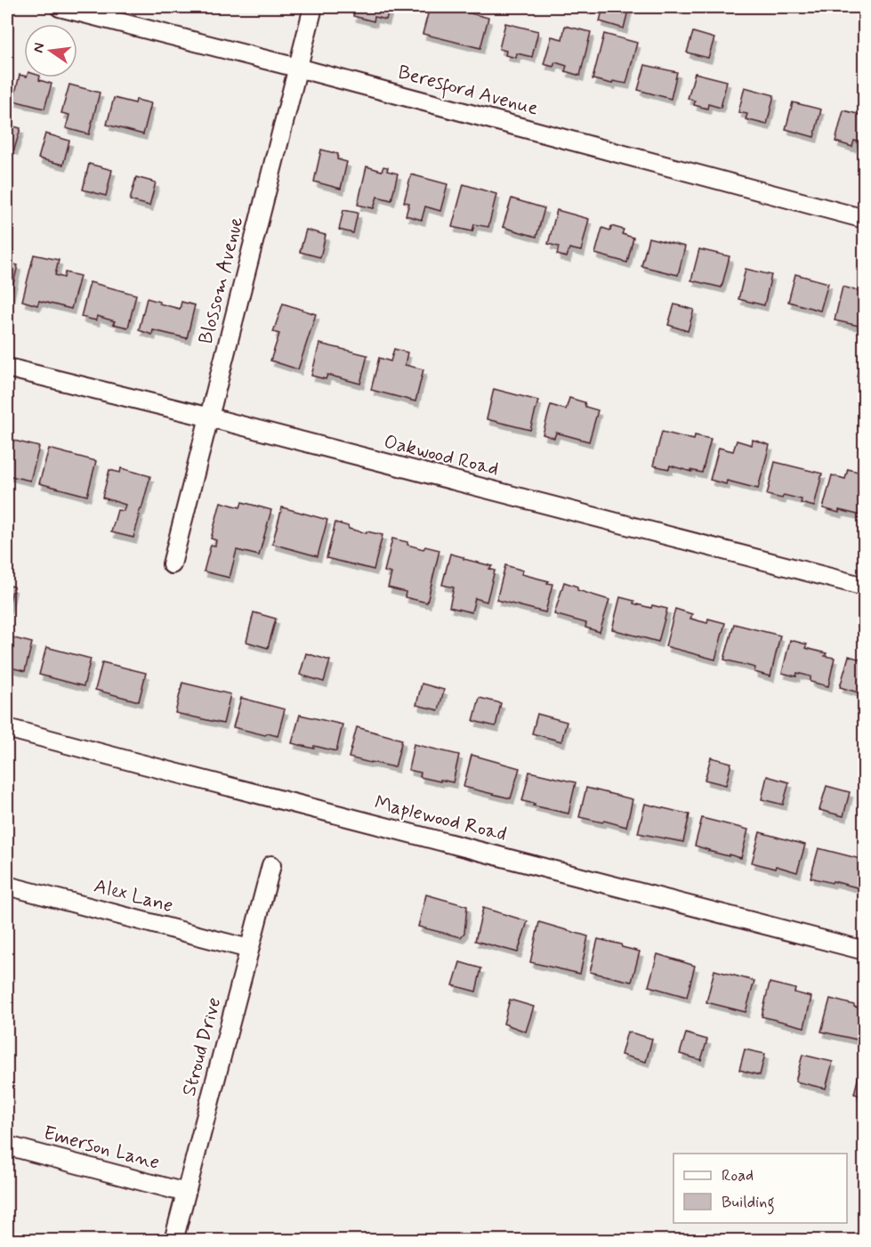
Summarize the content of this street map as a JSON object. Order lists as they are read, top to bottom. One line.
{"streets":{"street":["Beresford Avenue","Blossom Avenue","Oakwood Road","Maplewood Road","Alex Lane","Stroud Drive","Emerson Lane"]},"crossings":[["Beresford Avenue","Blossom Avenue"],["Blossom Avenue","Oakwood Road"],["Alex Lane","Stroud Drive"],["Stroud Drive","Emerson Lane"]],"legend":["Road","Building"],"north":"left"}
